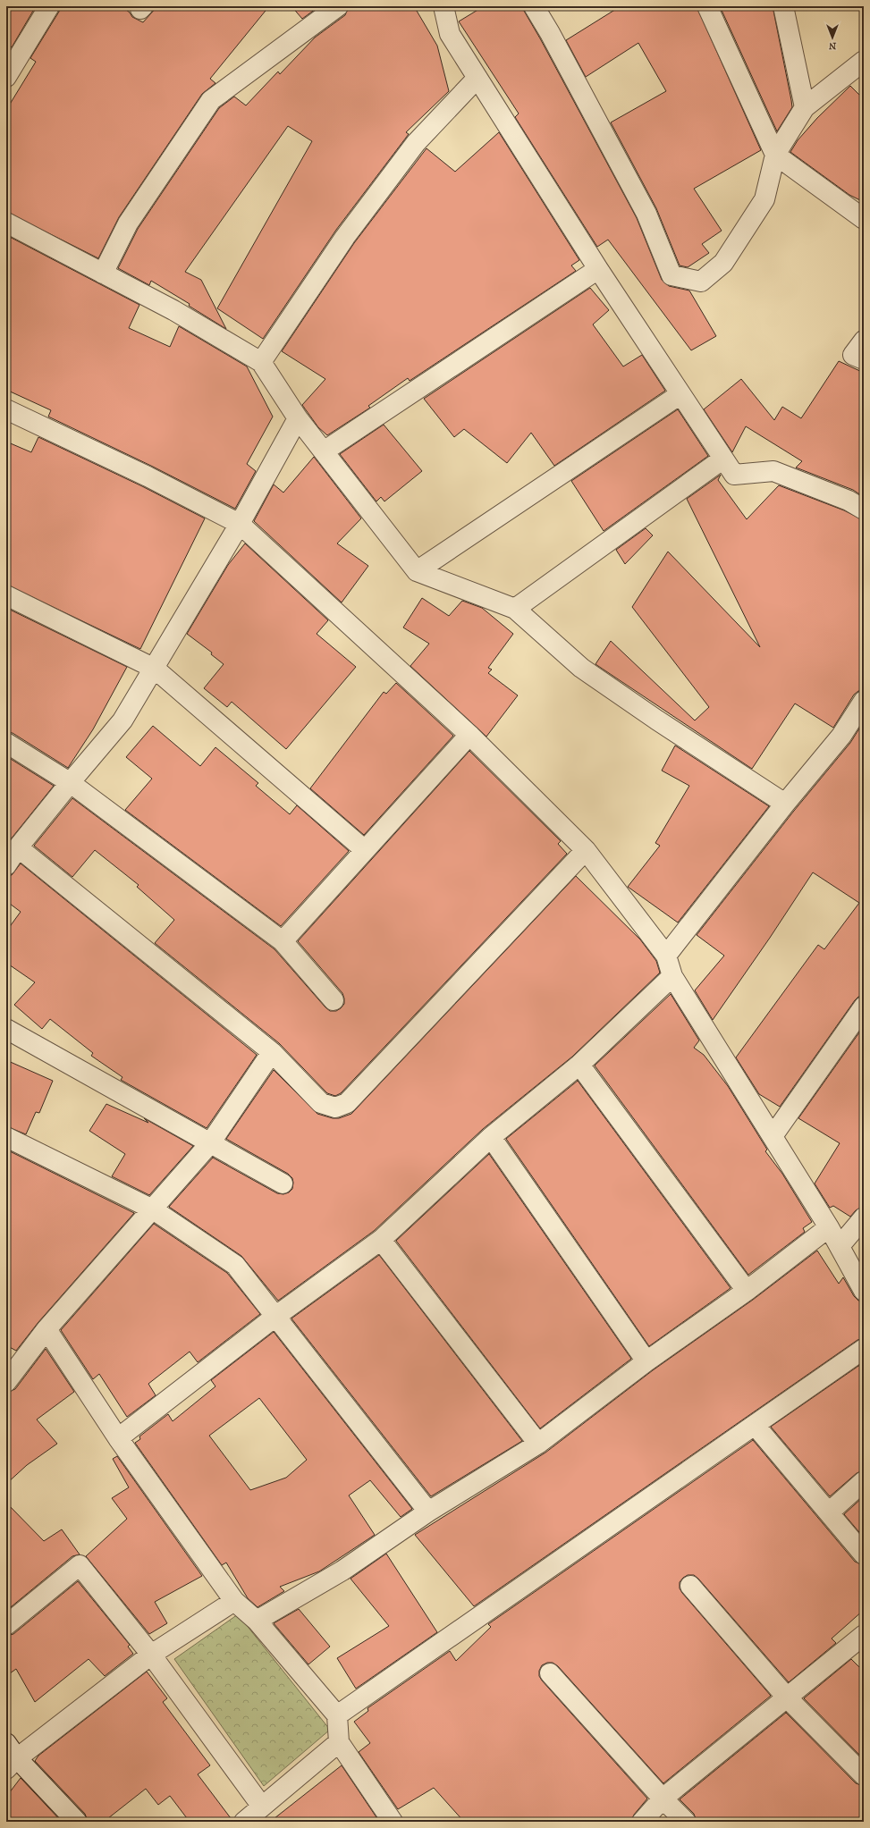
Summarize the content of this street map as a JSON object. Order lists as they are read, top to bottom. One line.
{"north":"bottom"}
